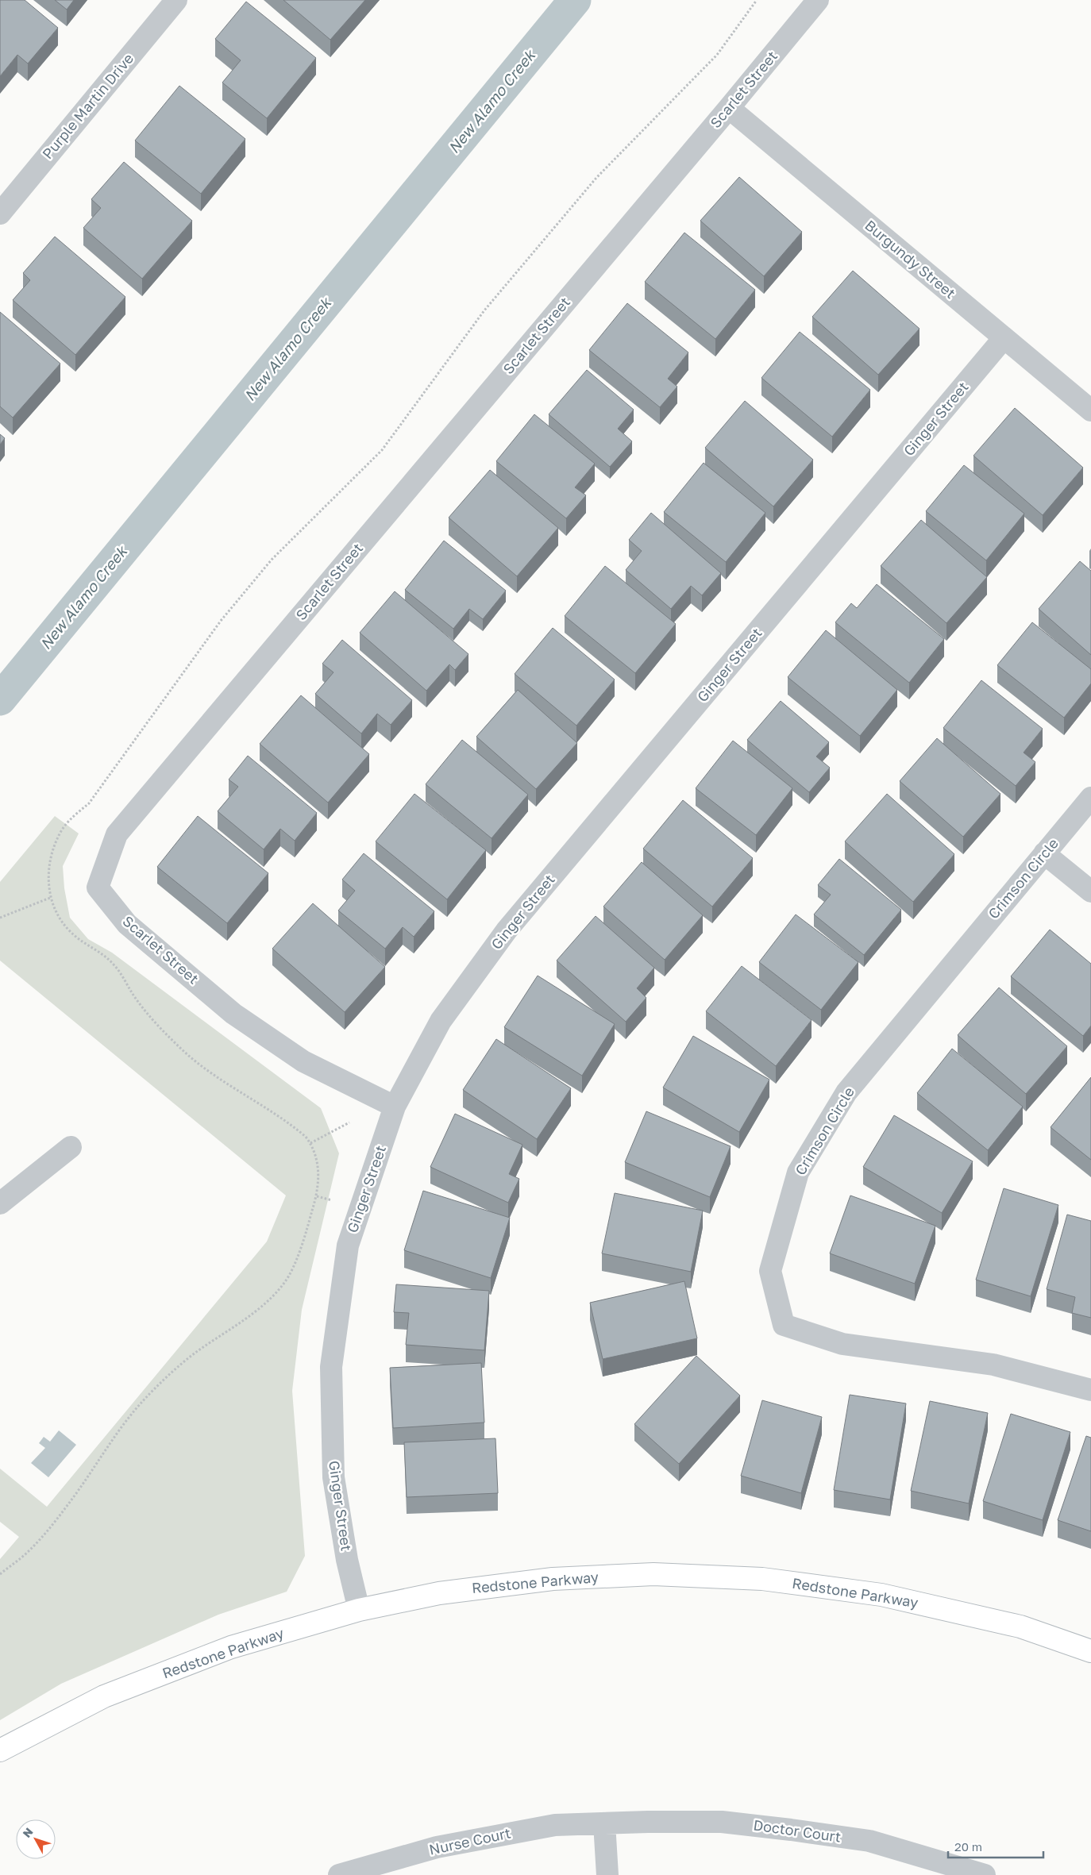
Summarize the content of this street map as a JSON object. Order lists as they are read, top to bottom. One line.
{"streets":{"street":["Scarlet Street","Purple Martin Drive","Burgundy Street","Ginger Street","Crimson Circle","Redstone Parkway","Doctor Court","Nurse Court"]},"crossings":[["Scarlet Street","Burgundy Street"],["Scarlet Street","Ginger Street"],["Burgundy Street","Ginger Street"],["Ginger Street","Redstone Parkway"],["Doctor Court","Nurse Court"]],"water":["New Alamo Creek"],"scale_bar":"20 m","north":"top left"}
